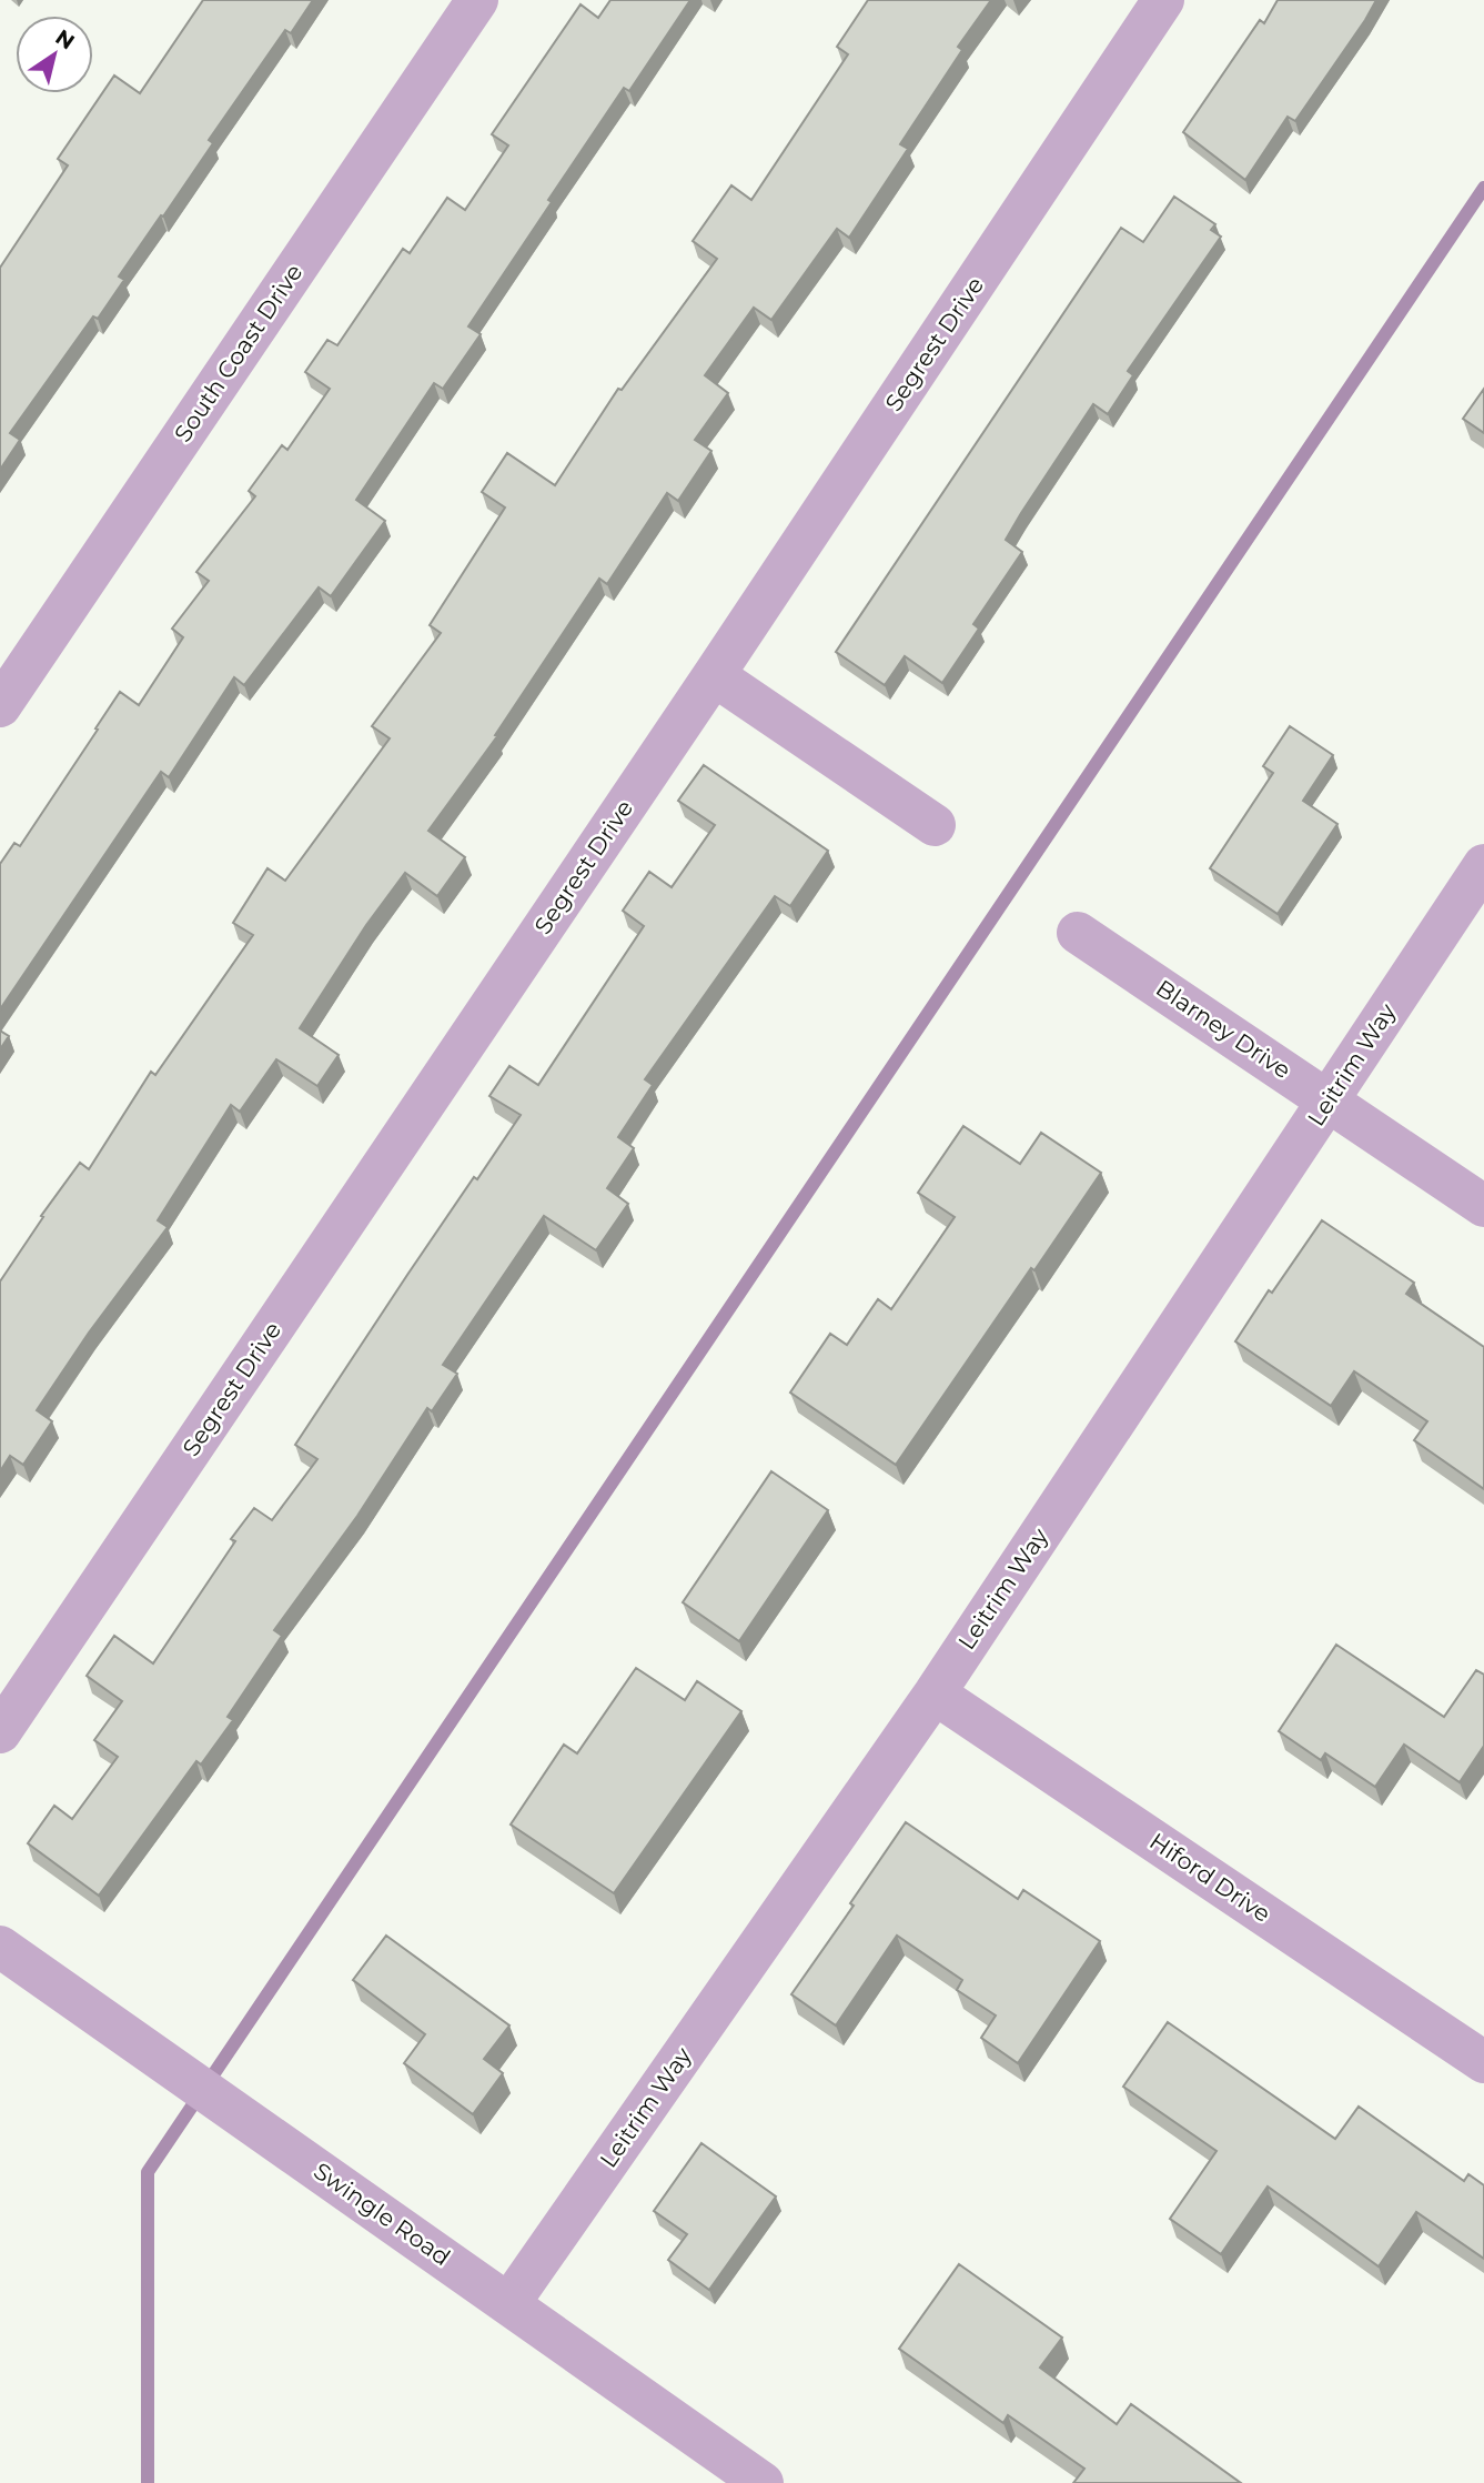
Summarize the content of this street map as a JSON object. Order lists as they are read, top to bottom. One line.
{"streets":{"street":["Segrest Drive","South Coast Drive","Blarney Drive","Leitrim Way","Hiford Drive","Swingle Road"]},"crossings":[["Blarney Drive","Leitrim Way"],["Leitrim Way","Hiford Drive"],["Leitrim Way","Swingle Road"]],"north":"top right"}
